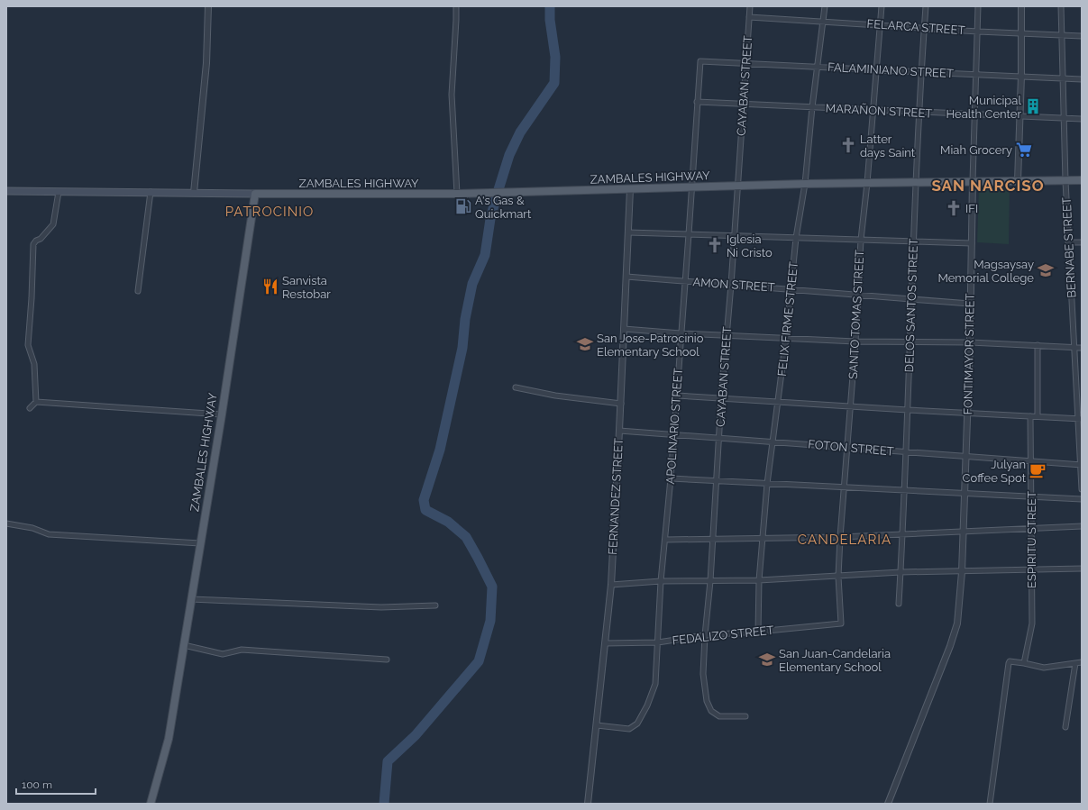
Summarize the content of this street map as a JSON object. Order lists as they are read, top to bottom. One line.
{"streets":{"main road":["ZAMBALES HIGHWAY"],"street":["FELARCA STREET","FALAMINIANO STREET","CAYABAN STREET","MARAÑON STREET","BERNABE STREET","AMON STREET","DELOS SANTOS STREET","SANTO TOMAS STREET","FELIX FIRME STREET","FONTIMAYOR STREET","APOLINARIO STREET","FOTON STREET","FERNANDEZ STREET","ESPIRITU STREET","FEDALIZO STREET"]},"crossings":[["FELARCA STREET","CAYABAN STREET"],["FELARCA STREET","BERNABE STREET"],["FELARCA STREET","DELOS SANTOS STREET"],["FELARCA STREET","SANTO TOMAS STREET"],["FELARCA STREET","FELIX FIRME STREET"],["FELARCA STREET","FONTIMAYOR STREET"],["FALAMINIANO STREET","CAYABAN STREET"],["FALAMINIANO STREET","BERNABE STREET"],["FALAMINIANO STREET","DELOS SANTOS STREET"],["FALAMINIANO STREET","SANTO TOMAS STREET"],["FALAMINIANO STREET","FELIX FIRME STREET"],["FALAMINIANO STREET","FONTIMAYOR STREET"],["FALAMINIANO STREET","APOLINARIO STREET"],["CAYABAN STREET","MARAÑON STREET"],["CAYABAN STREET","ZAMBALES HIGHWAY"],["CAYABAN STREET","AMON STREET"],["CAYABAN STREET","FOTON STREET"],["CAYABAN STREET","FEDALIZO STREET"],["MARAÑON STREET","BERNABE STREET"],["MARAÑON STREET","DELOS SANTOS STREET"],["MARAÑON STREET","SANTO TOMAS STREET"],["MARAÑON STREET","FELIX FIRME STREET"],["MARAÑON STREET","FONTIMAYOR STREET"],["MARAÑON STREET","APOLINARIO STREET"],["ZAMBALES HIGHWAY","BERNABE STREET"],["ZAMBALES HIGHWAY","DELOS SANTOS STREET"],["ZAMBALES HIGHWAY","SANTO TOMAS STREET"],["ZAMBALES HIGHWAY","FELIX FIRME STREET"],["ZAMBALES HIGHWAY","FONTIMAYOR STREET"],["ZAMBALES HIGHWAY","APOLINARIO STREET"],["ZAMBALES HIGHWAY","FERNANDEZ STREET"],["BERNABE STREET","FOTON STREET"],["AMON STREET","DELOS SANTOS STREET"],["AMON STREET","SANTO TOMAS STREET"],["AMON STREET","FELIX FIRME STREET"],["AMON STREET","FONTIMAYOR STREET"],["AMON STREET","APOLINARIO STREET"],["AMON STREET","FERNANDEZ STREET"],["DELOS SANTOS STREET","FOTON STREET"],["SANTO TOMAS STREET","FOTON STREET"],["SANTO TOMAS STREET","FEDALIZO STREET"],["FELIX FIRME STREET","FOTON STREET"],["FELIX FIRME STREET","FEDALIZO STREET"],["FONTIMAYOR STREET","FOTON STREET"],["APOLINARIO STREET","FOTON STREET"],["APOLINARIO STREET","FERNANDEZ STREET"],["APOLINARIO STREET","FEDALIZO STREET"],["FOTON STREET","FERNANDEZ STREET"],["FOTON STREET","ESPIRITU STREET"],["FERNANDEZ STREET","FEDALIZO STREET"]],"districts":["SAN NARCISO","PATROCINIO","CANDELARIA"],"places":{"building":["Municipal Health Center"],"church":["Latter days Saint","IFI","Iglesia Ni Cristo"],"supermarket":["Miah Grocery"],"fuel station":["A's Gas & Quickmart"],"school or university":["Magsaysay Memorial College","San Jose-Patrocinio Elementary School","San Juan-Candelaria Elementary School"],"restaurant":["Sanvista Restobar"],"cafe":["Julyan Coffee Spot"]},"scale_bar":"100 m"}
